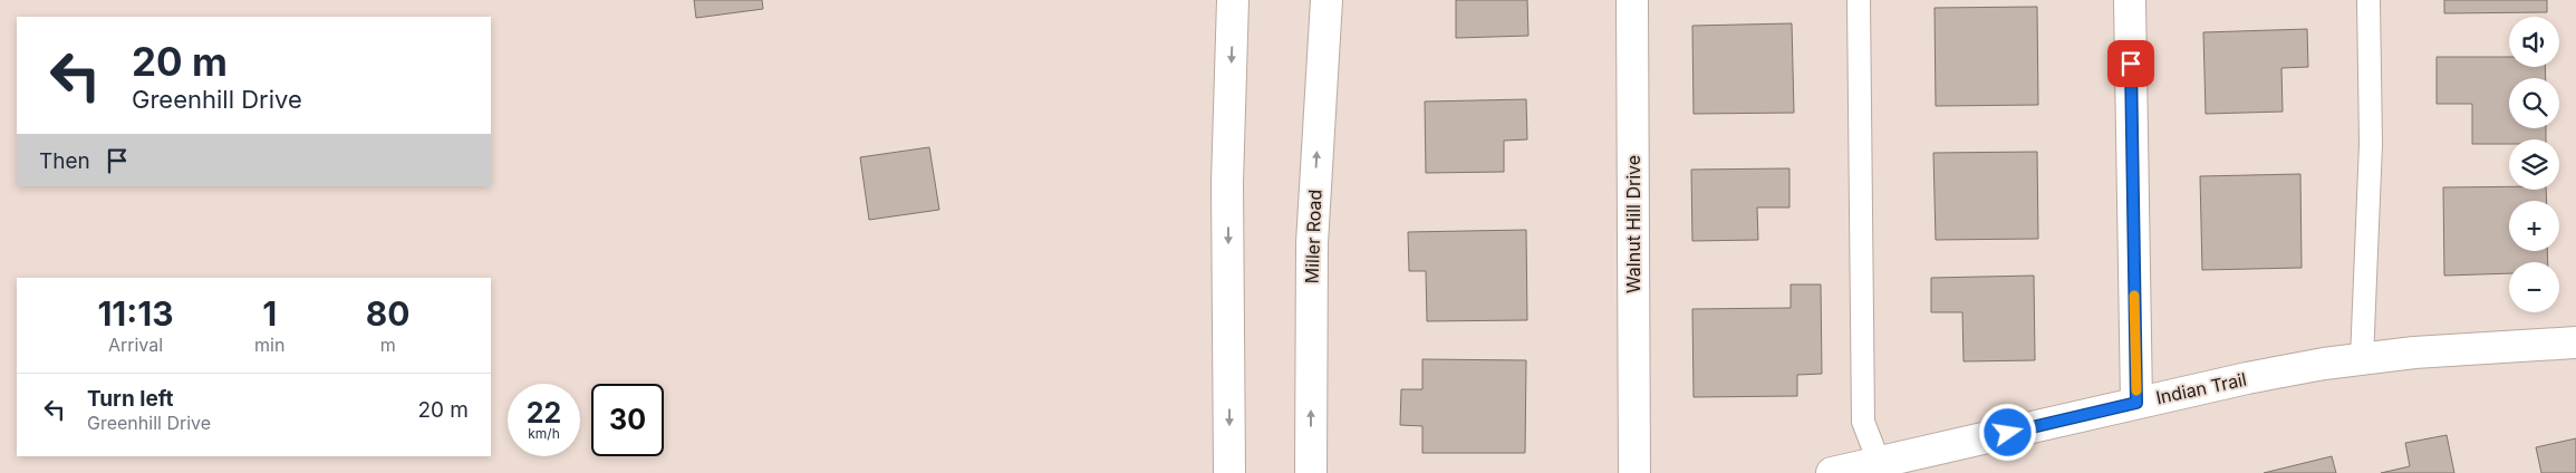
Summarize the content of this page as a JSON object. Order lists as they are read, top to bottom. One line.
{"streets":{"street":["Walnut Hill Drive","Miller Road","Indian Trail"]},"page":{"map_buttons":["+","−"],"turn":["20 m","Greenhill Drive"],"then":"Then","eta":["11:13","Arrival","1","min","80","m"],"list":[{"name":"Turn left","note":"Greenhill Drive","value":"20 m"}],"speed":"22 km/h","limit":"30"}}
